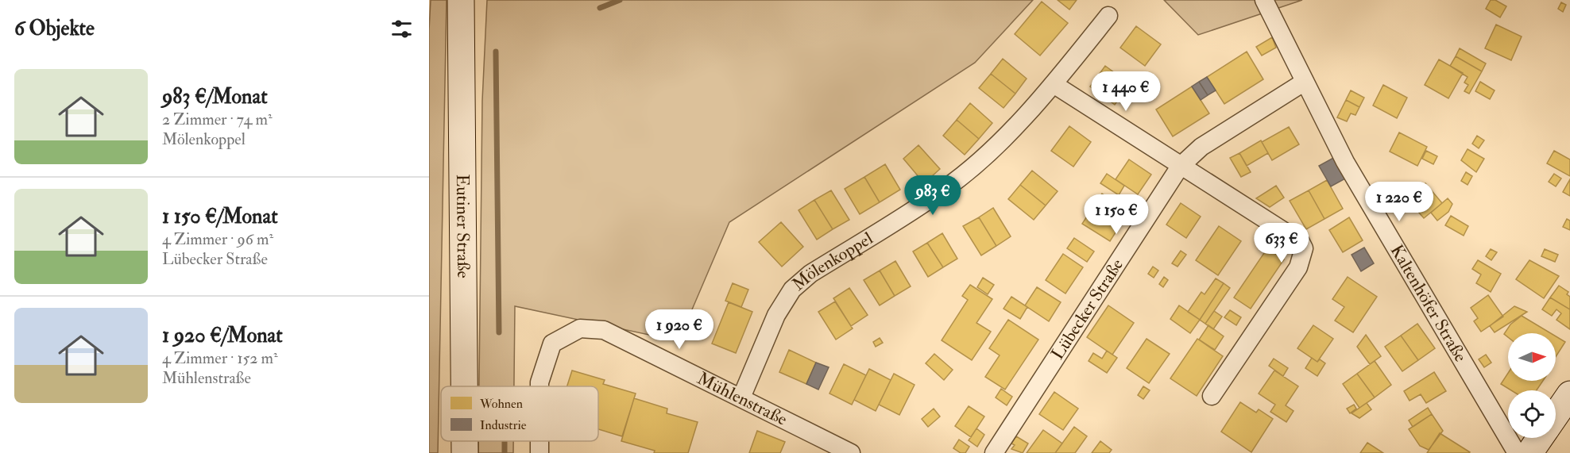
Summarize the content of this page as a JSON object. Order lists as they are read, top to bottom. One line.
{"streets":{"main road":["Eutiner Straße"],"street":["Mölenkoppel","Kaltenhöfer Straße","Lübecker Straße","Mühlenstraße"]},"crossings":[["Mölenkoppel","Mühlenstraße"],["Kaltenhöfer Straße","Lübecker Straße"]],"legend":["Wohnen","Industrie"],"north":"right","page":{"heading":"6 Objekte","list":[{"name":"983 €/Monat","note":"2 Zimmer · 74 m² · Mölenkoppel"},{"name":"1 150 €/Monat","note":"4 Zimmer · 96 m² · Lübecker Straße"},{"name":"1 920 €/Monat","note":"4 Zimmer · 152 m² · Mühlenstraße"}],"price":["1 440 €","983 €","1 220 €","1 150 €","633 €","1 920 €"]}}
